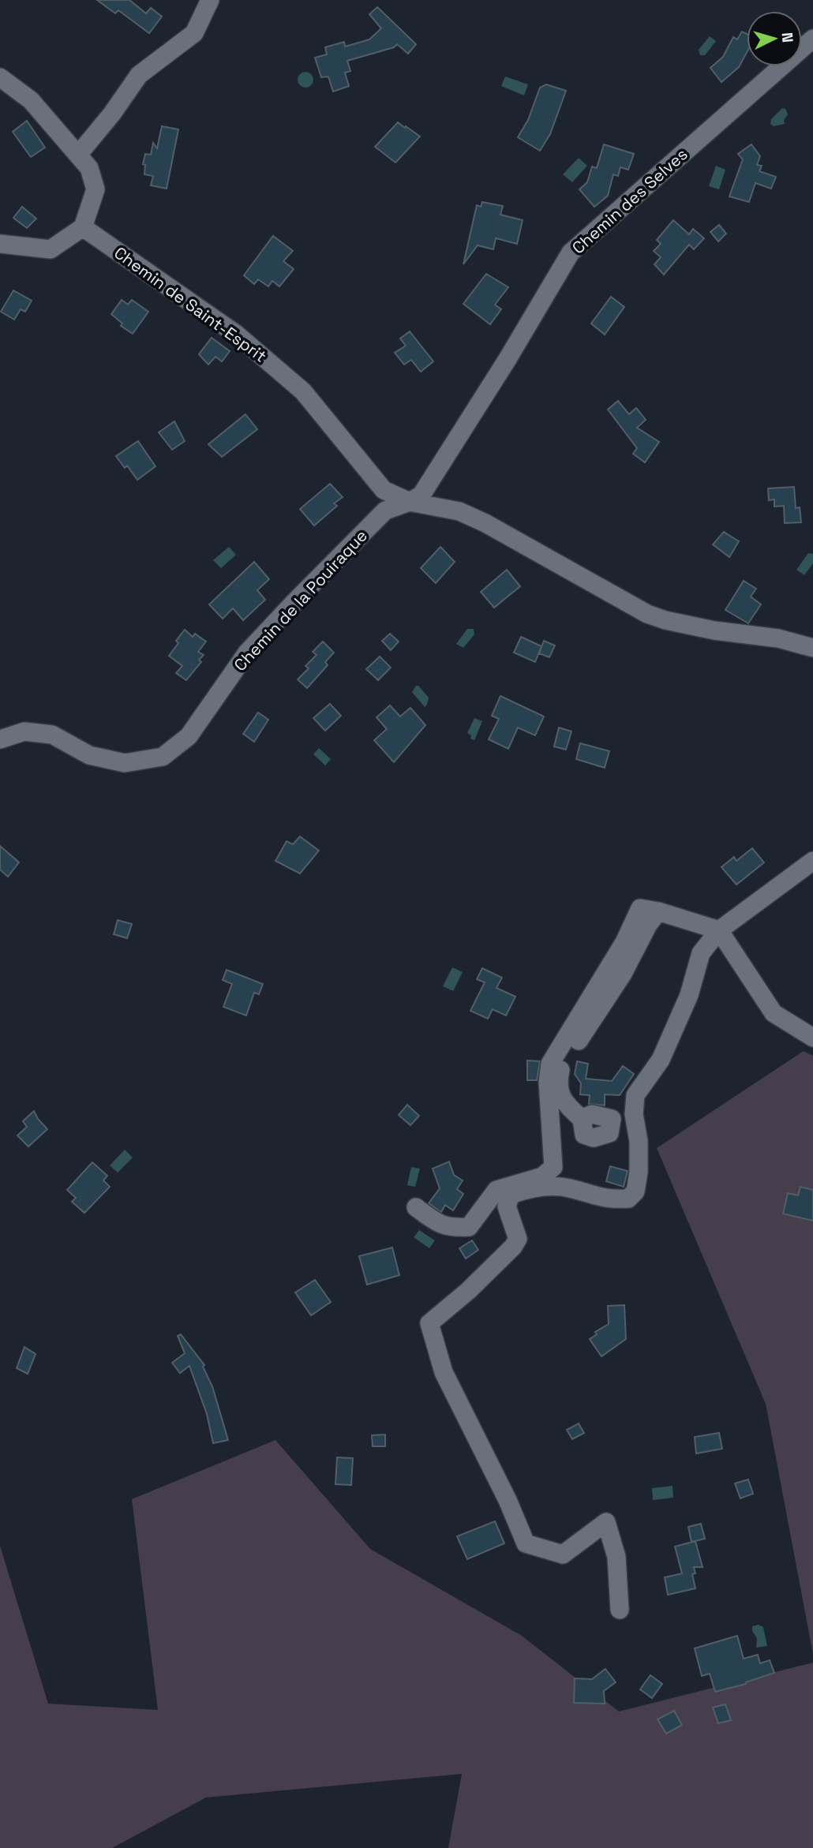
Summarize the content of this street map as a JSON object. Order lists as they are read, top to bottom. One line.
{"streets":{"street":["Chemin des Selves","Chemin de Saint-Esprit","Chemin de la Pouiraque"]},"crossings":[["Chemin des Selves","Chemin de Saint-Esprit"],["Chemin des Selves","Chemin de la Pouiraque"],["Chemin de Saint-Esprit","Chemin de la Pouiraque"]],"north":"right"}
